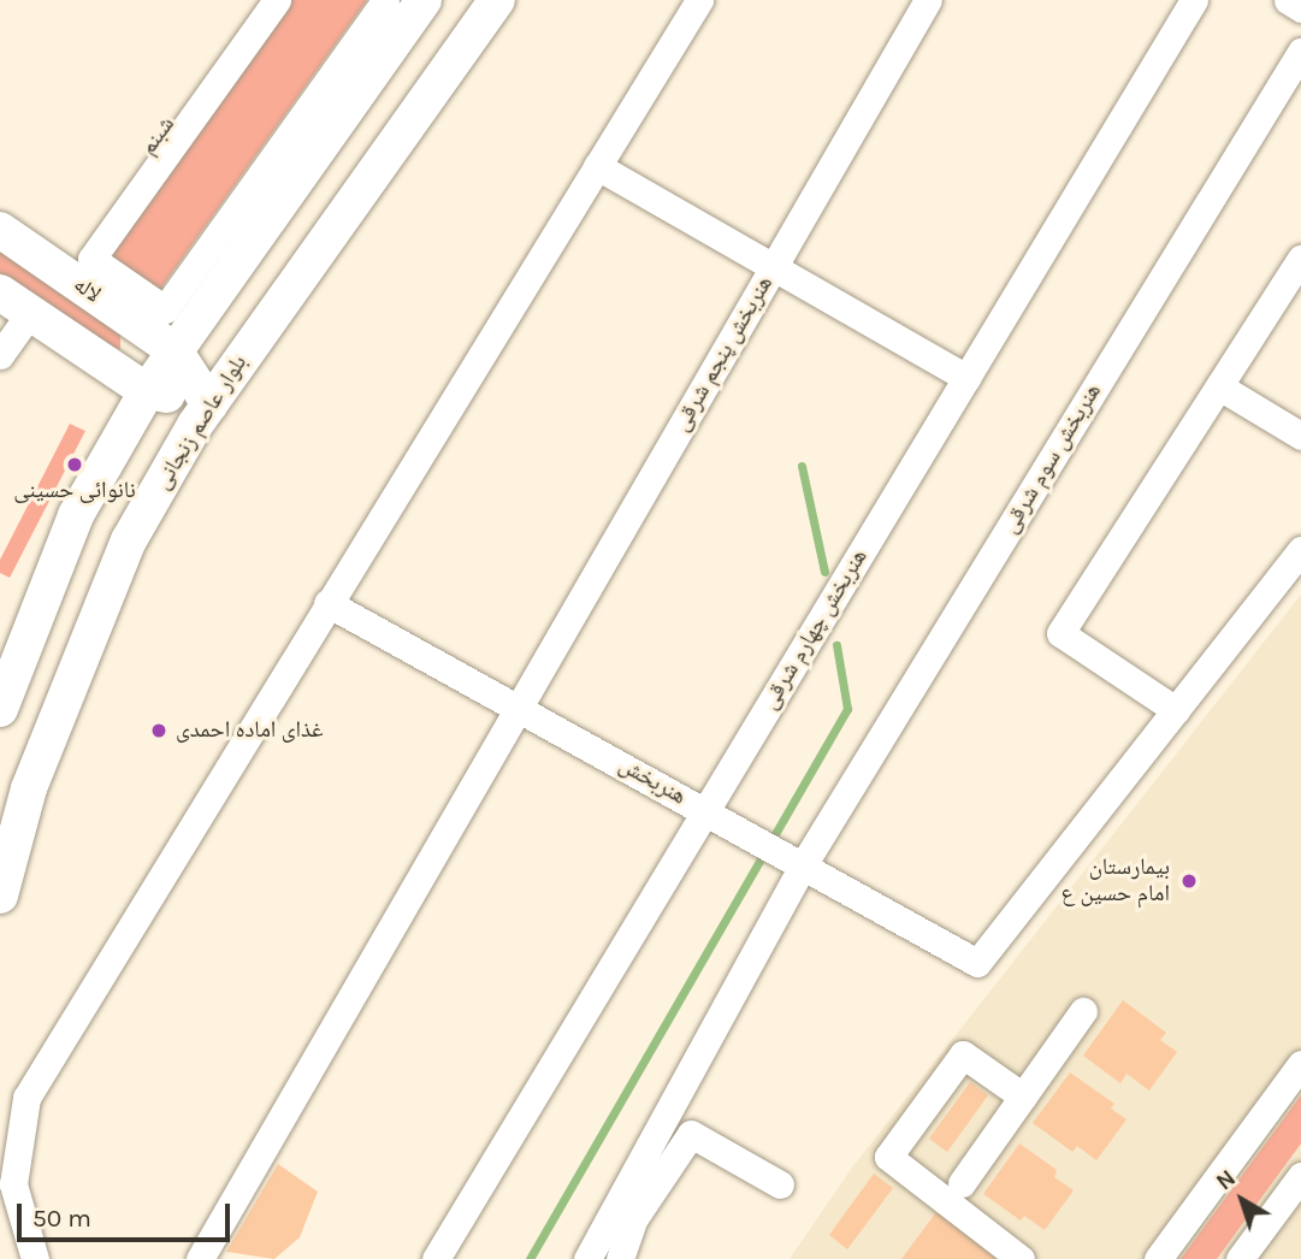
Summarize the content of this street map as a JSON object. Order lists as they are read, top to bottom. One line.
{"streets":{"main road":["لاله","بلوار عاصم زنجانی"],"street":["شبنم","هنربخش پنجم شرقی","هنربخش سوم شرقی","هنربخش چهارم شرقی","هنربخش"]},"crossings":[["شبنم","لاله"],["هنربخش پنجم شرقی","هنربخش"],["هنربخش سوم شرقی","هنربخش"],["هنربخش چهارم شرقی","هنربخش"]],"places":["نانوائی حسینی","غذای اماده احمدی","بیمارستان امام حسین ع"],"scale_bar":"50 m","north":"top left"}
